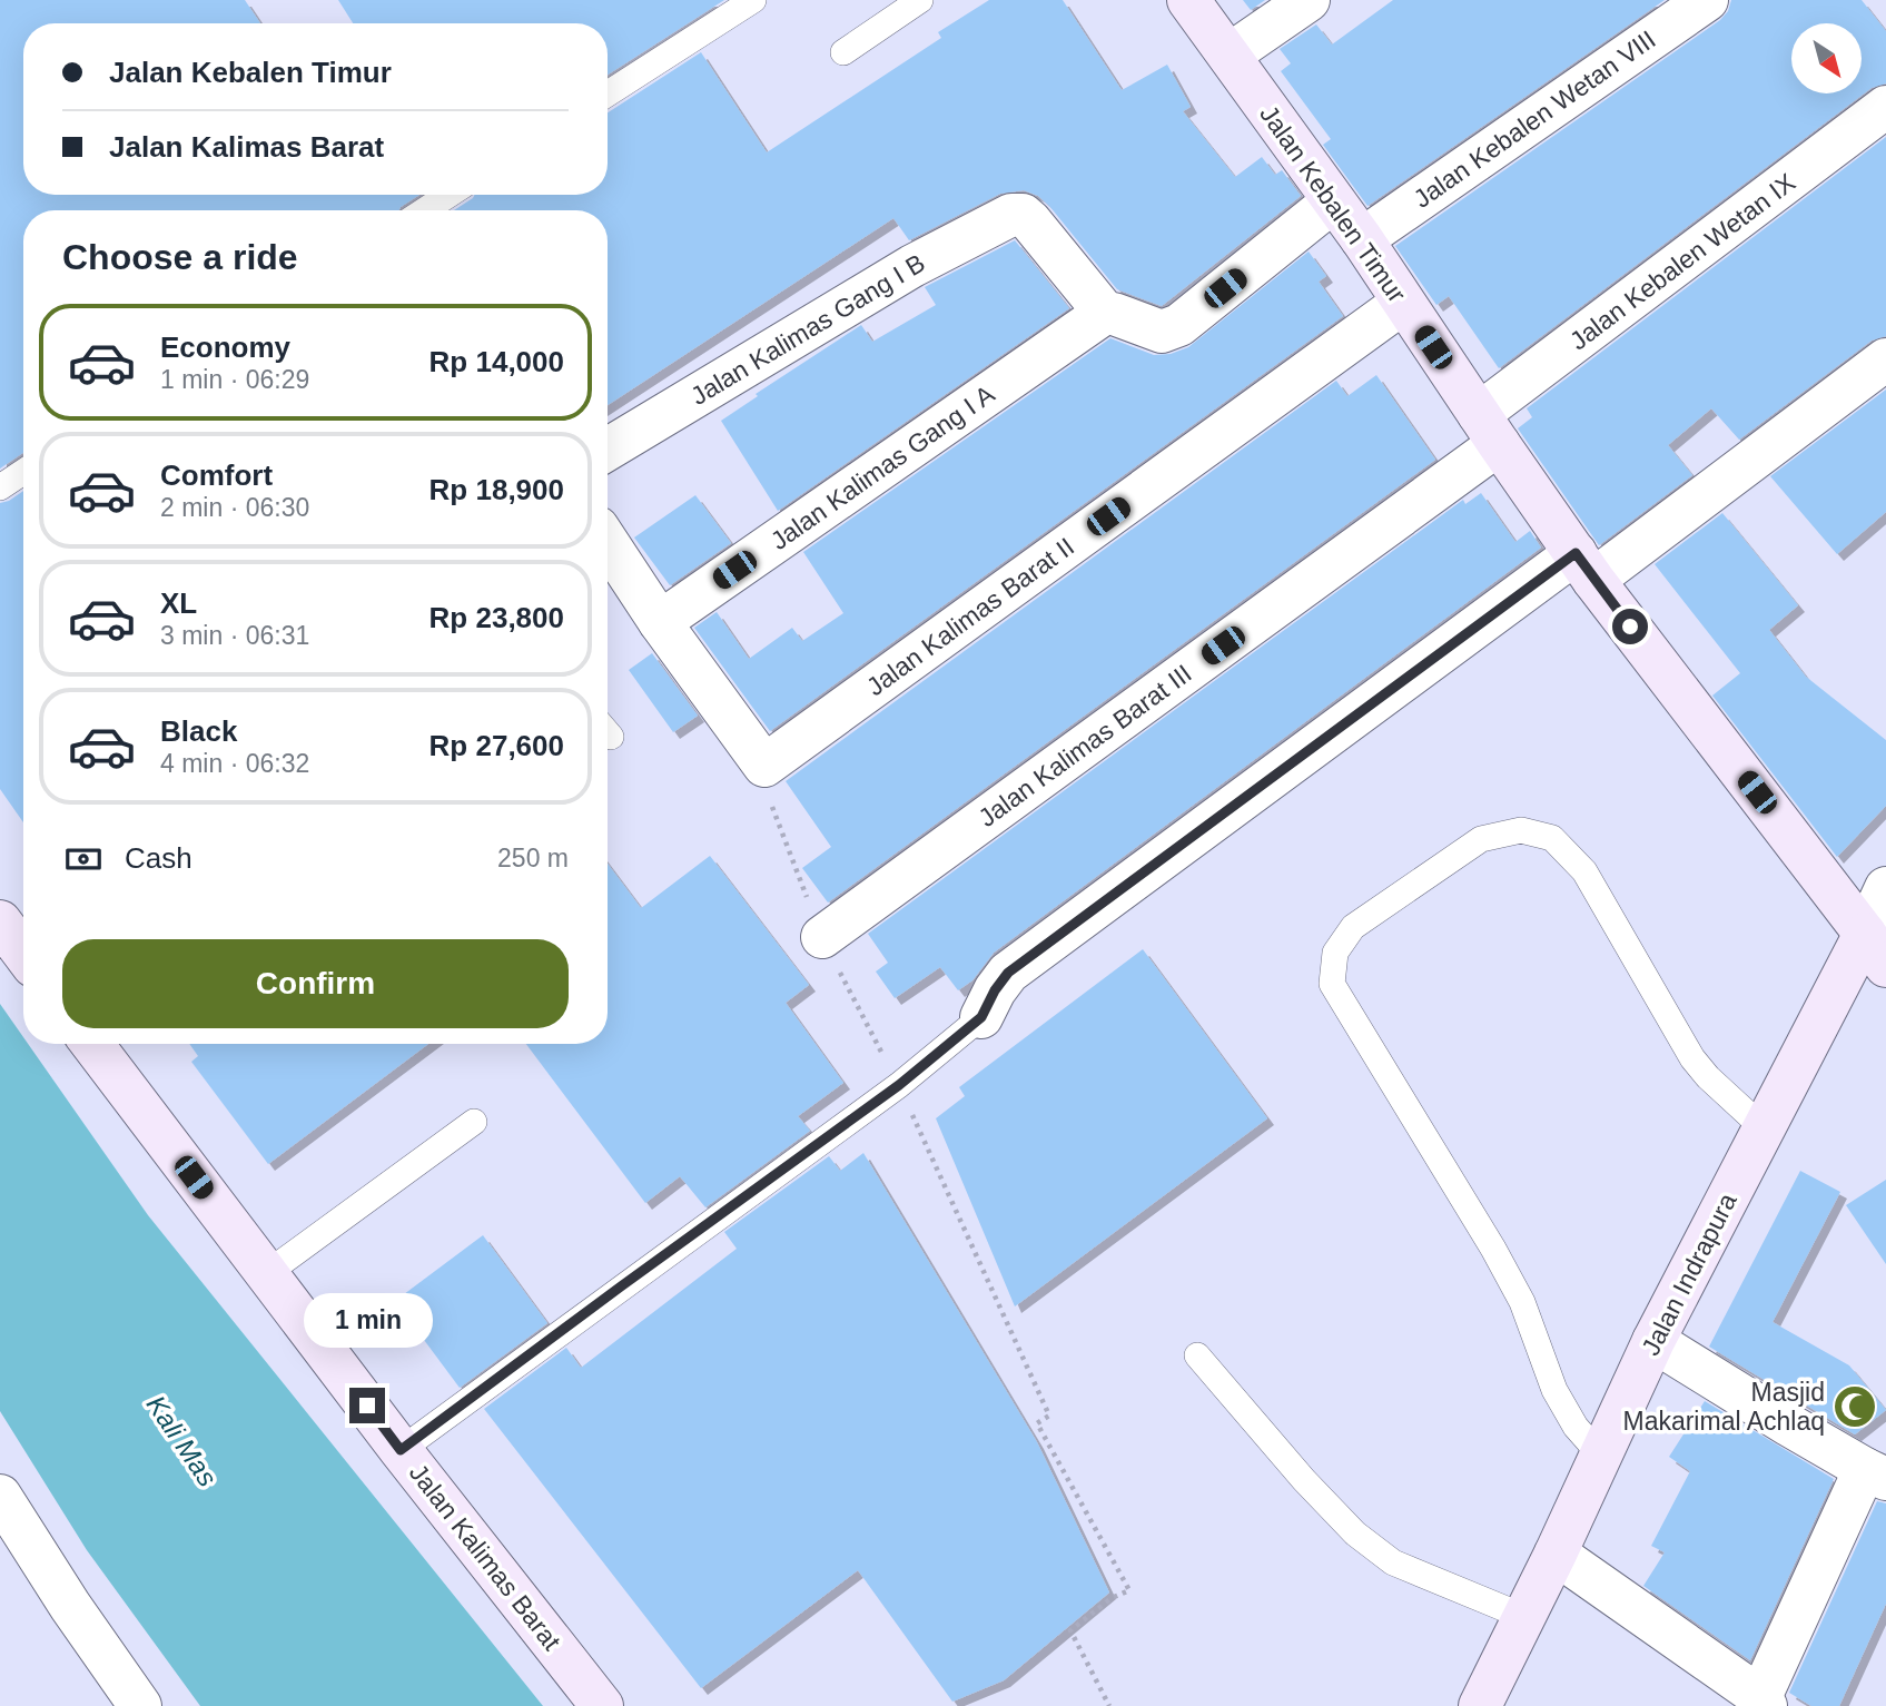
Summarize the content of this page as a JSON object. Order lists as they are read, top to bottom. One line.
{"streets":{"street":["Jalan Kebalen Wetan VIII","Jalan Kebalen Timur","Jalan Kebalen Wetan IX","Jalan Kalimas Gang I B","Jalan Kalimas Gang I A","Jalan Kalimas Barat II","Jalan Kalimas Barat III","Jalan Indrapura","Jalan Kalimas Barat"]},"crossings":[["Jalan Kebalen Wetan VIII","Jalan Kebalen Timur"],["Jalan Kebalen Timur","Jalan Kebalen Wetan IX"],["Jalan Kebalen Timur","Jalan Kalimas Barat II"],["Jalan Kebalen Timur","Jalan Kalimas Barat III"],["Jalan Kebalen Timur","Jalan Indrapura"],["Jalan Kebalen Wetan IX","Jalan Kalimas Barat III"],["Jalan Kalimas Gang I B","Jalan Kalimas Gang I A"],["Jalan Kalimas Gang I A","Jalan Kalimas Barat II"]],"water":["Kali Mas"],"places":{"mosque":["Masjid Makarimal Achlaq"]},"north":"bottom right","page":{"banner":["Jalan Kebalen Timur","Jalan Kalimas Barat"],"heading":"Choose a ride","list":[{"name":"Economy","note":"1 min · 06:29","value":"Rp 14,000"},{"name":"Comfort","note":"2 min · 06:30","value":"Rp 18,900"},{"name":"XL","note":"3 min · 06:31","value":"Rp 23,800"},{"name":"Black","note":"4 min · 06:32","value":"Rp 27,600"}],"pay":["Cash","250 m"],"buttons":"Confirm","bubble":"1 min"}}
